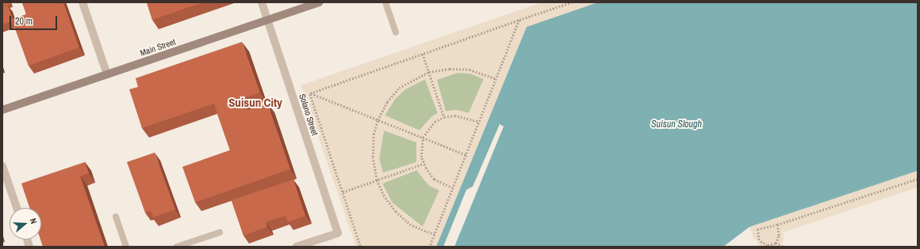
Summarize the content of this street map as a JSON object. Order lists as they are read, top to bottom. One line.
{"streets":{"main road":["Main Street"],"street":["Solano Street"]},"crossings":[["Main Street","Solano Street"]],"districts":["Suisun City"],"water":["Suisun Slough"],"scale_bar":"20 m","north":"right"}
